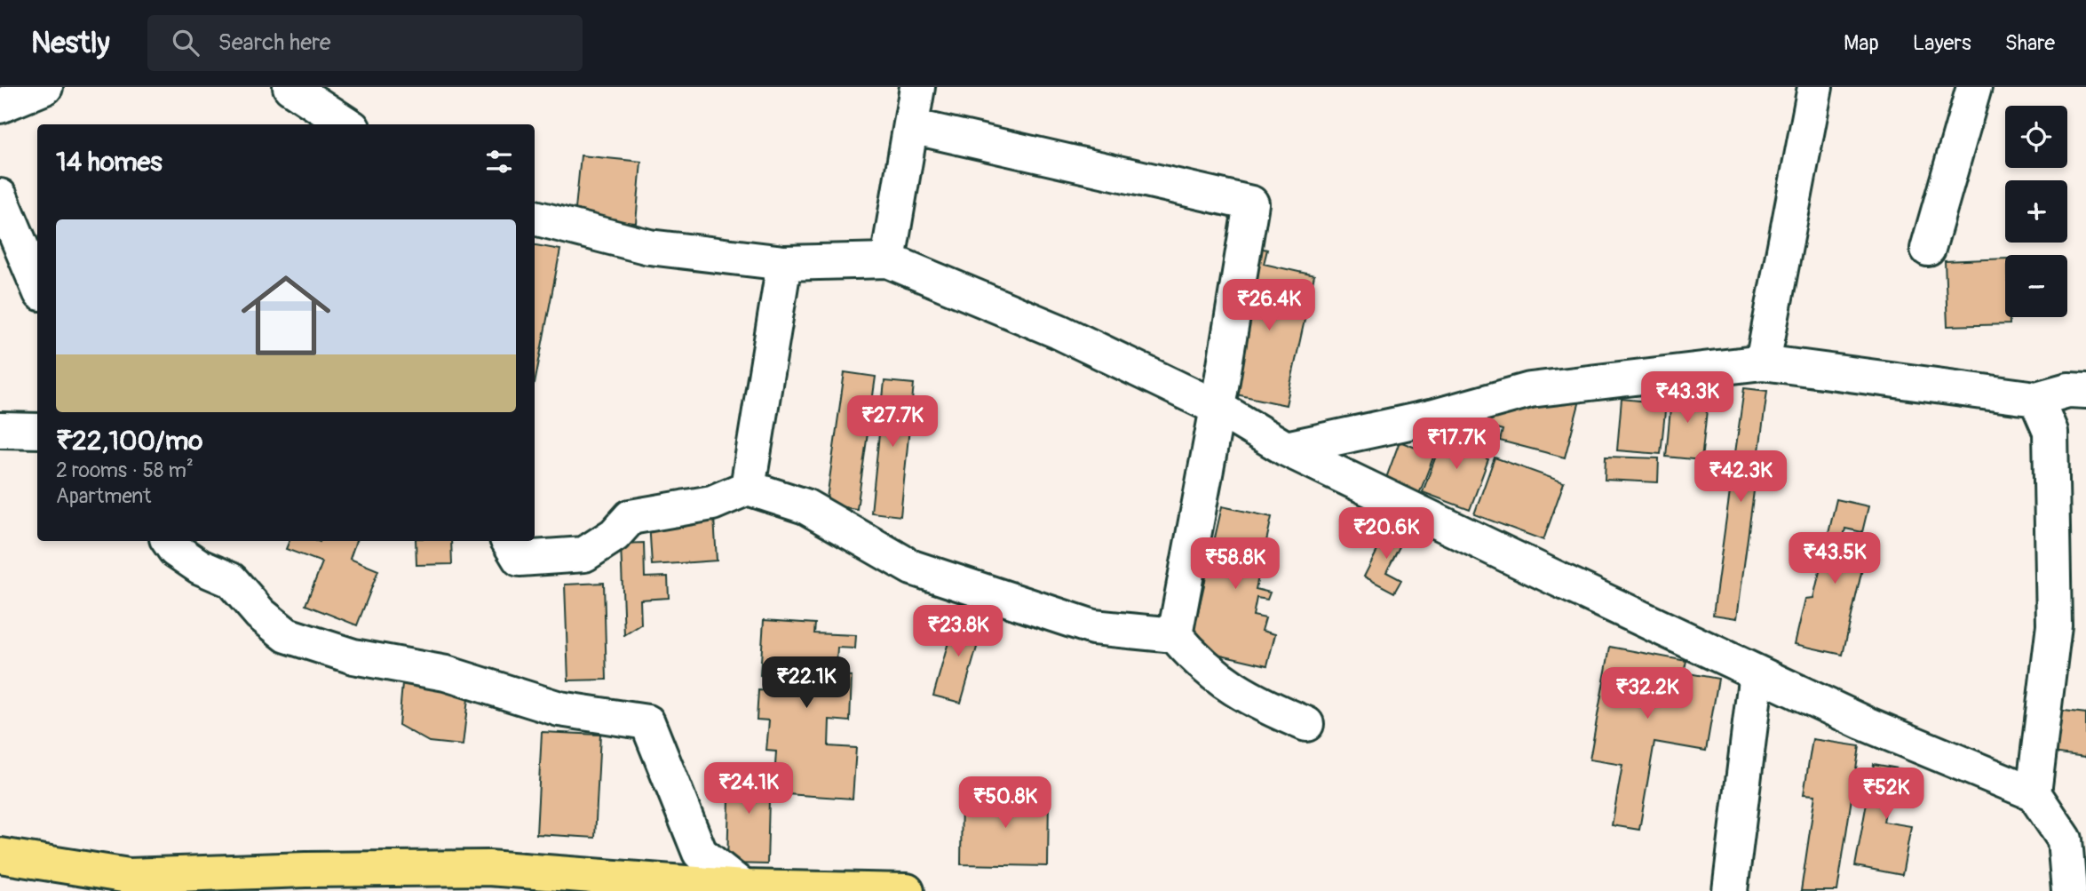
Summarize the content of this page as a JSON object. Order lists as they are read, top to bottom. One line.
{"page":{"header":"Nestly","search":"Search here","nav":["Map","Layers","Share"],"map_buttons":["+","−"],"heading":"14 homes","list":[{"name":"₹22,100/mo","note":"2 rooms · 58 m² · Apartment"}],"price":["₹26.4K","₹43.3K","₹27.7K","₹17.7K","₹42.3K","₹20.6K","₹43.5K","₹58.8K","₹23.8K","₹22.1K","₹32.2K","₹24.1K","₹52K","₹50.8K"]}}
